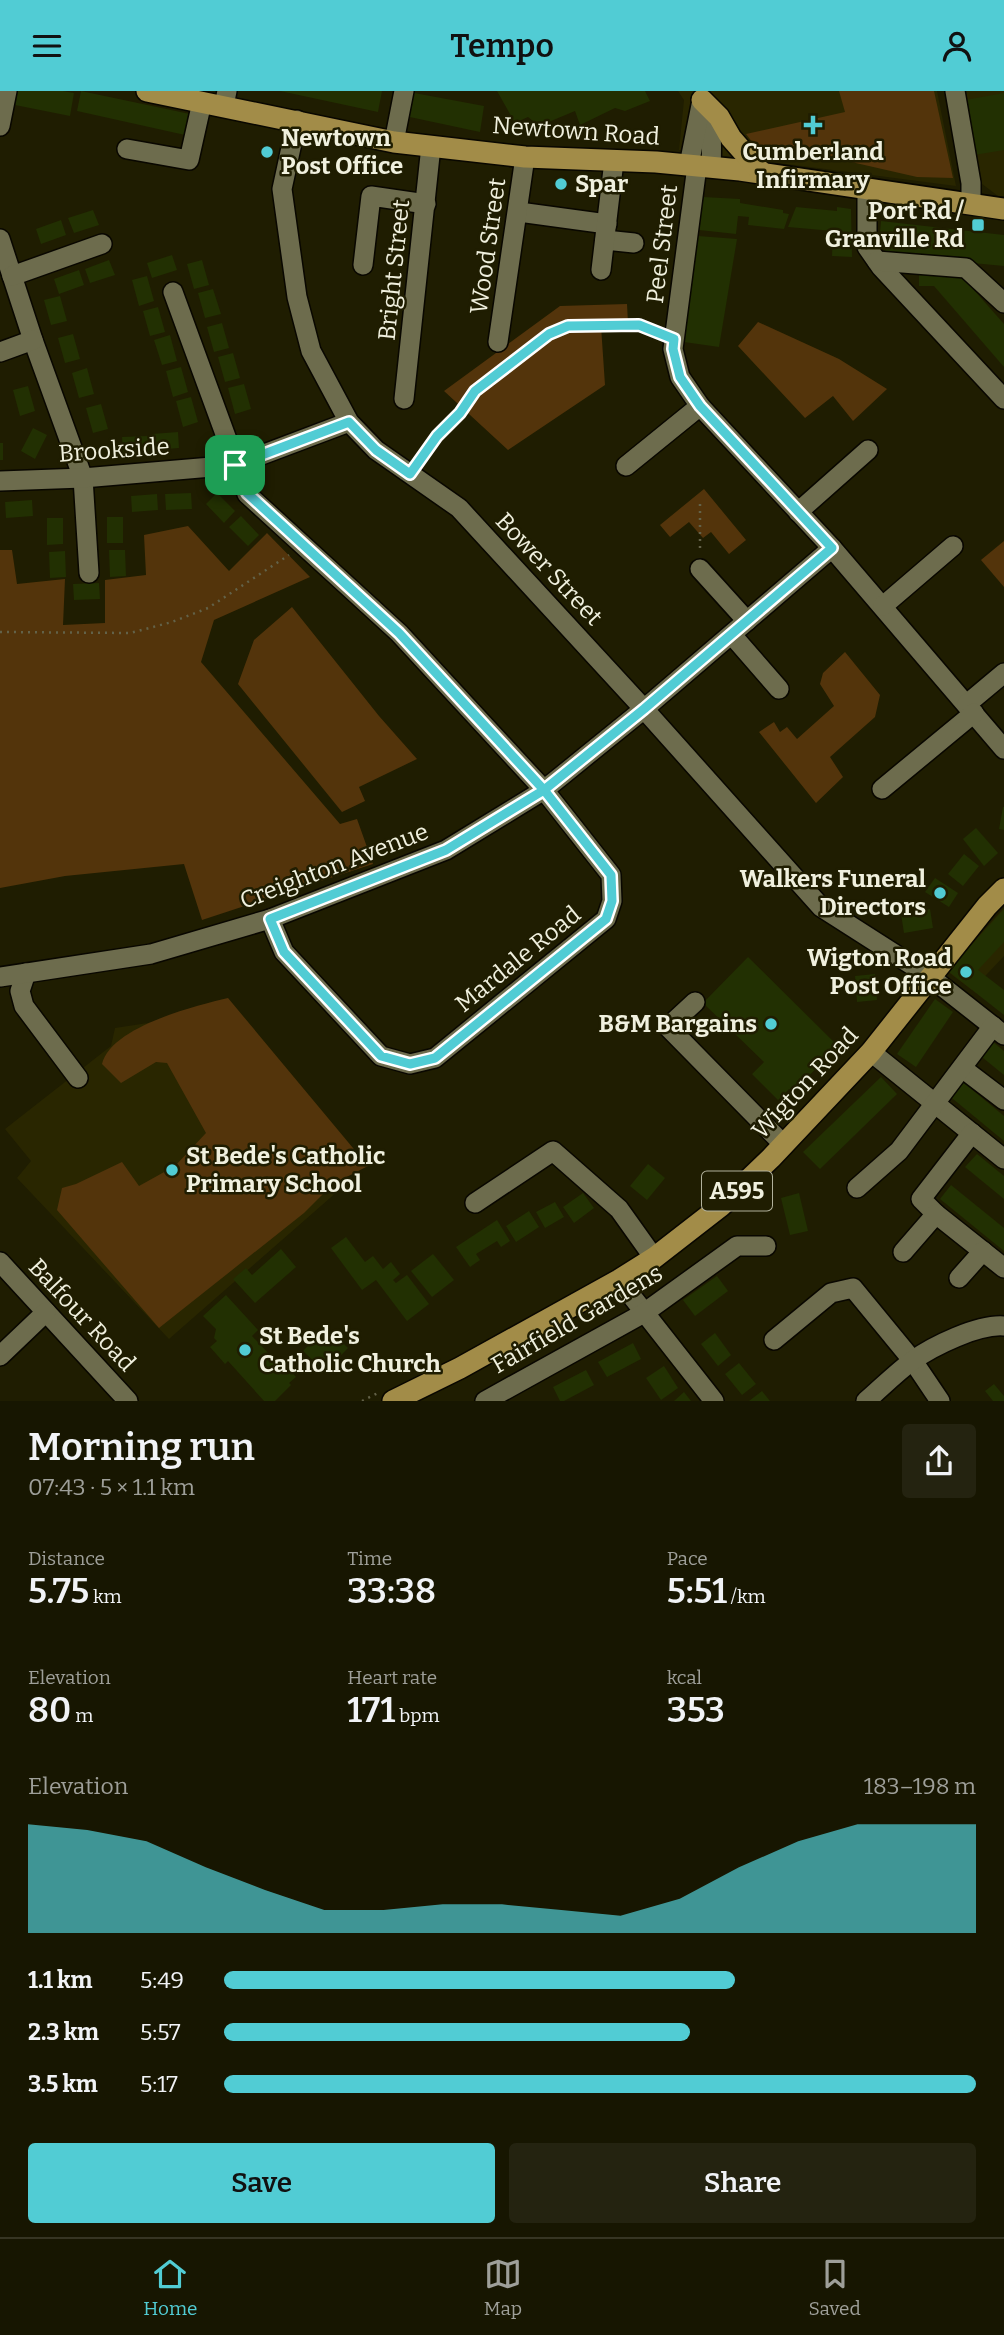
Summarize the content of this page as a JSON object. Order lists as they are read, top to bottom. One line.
{"streets":{"main road":["Newtown Road","Wigton Road","A595"],"street":["Peel Street","Wood Street","Bright Street","Brookside","Bower Street","Creighton Avenue","Mardale Road","Balfour Road","Fairfield Gardens"]},"crossings":[["Newtown Road","Peel Street"],["Newtown Road","Wood Street"],["Newtown Road","Bright Street"],["Newtown Road","Bower Street"],["Peel Street","Creighton Avenue"],["Brookside","Bower Street"],["Brookside","Mardale Road"],["Bower Street","Creighton Avenue"],["Bower Street","Wigton Road"],["Creighton Avenue","Mardale Road"]],"places":{"health":["Cumberland Infirmary"],"other":["Newtown Post Office","Spar","Walkers Funeral Directors","Wigton Road Post Office","B&M Bargains","St Bede's Catholic Primary School","St Bede's Catholic Church"],"transit":["Port Rd / Granville Rd"]},"page":{"header":"Tempo","heading":["Morning run","07:43 · 5 × 1.1 km"],"stats":[["Distance","5.75 km"],["Time","33:38"],["Pace","5:51 /km"],["Elevation","80 m"],["Heart rate","171 bpm"],["kcal","353"]],"chart":["Elevation","183–198 m"],"list":[{"name":"1.1 km","note":"5:49"},{"name":"2.3 km","note":"5:57"},{"name":"3.5 km","note":"5:17"}],"buttons":["Save","Share"],"tabs":["Home","Map","Saved"]}}
